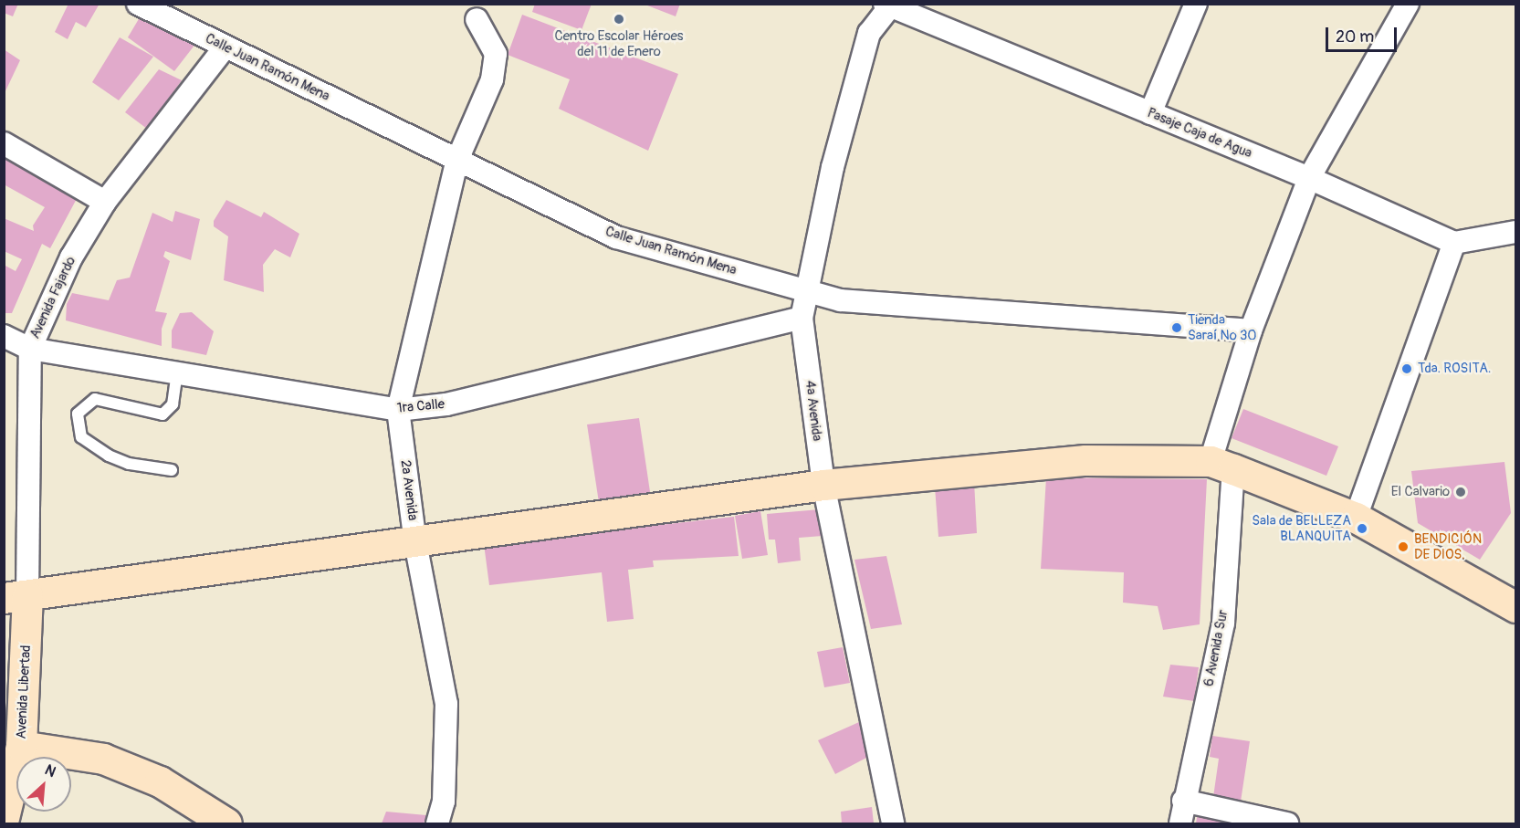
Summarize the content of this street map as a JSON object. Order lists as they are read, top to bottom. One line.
{"streets":{"main road":["Avenida Libertad"],"street":["Calle Juan Ramón Mena","Pasaje Caja de Agua","Avenida Fajardo","1ra Calle","4a Avenida","2a Avenida","6 Avenida Sur"]},"crossings":[["Calle Juan Ramón Mena","Avenida Fajardo"],["Calle Juan Ramón Mena","4a Avenida"],["Calle Juan Ramón Mena","2a Avenida"],["Calle Juan Ramón Mena","6 Avenida Sur"],["Pasaje Caja de Agua","4a Avenida"],["Pasaje Caja de Agua","6 Avenida Sur"],["Avenida Fajardo","1ra Calle"],["Avenida Fajardo","Avenida Libertad"],["1ra Calle","4a Avenida"],["1ra Calle","2a Avenida"]],"places":["Centro Escolar Héroes del 11 de Enero","Tienda Saraí Nº 30","Tda. ROSITA.","El Calvario","Sala de BELLEZA BLANQUITA","BENDICIÓN DE DIOS."],"scale_bar":"20 m","north":"top right"}
